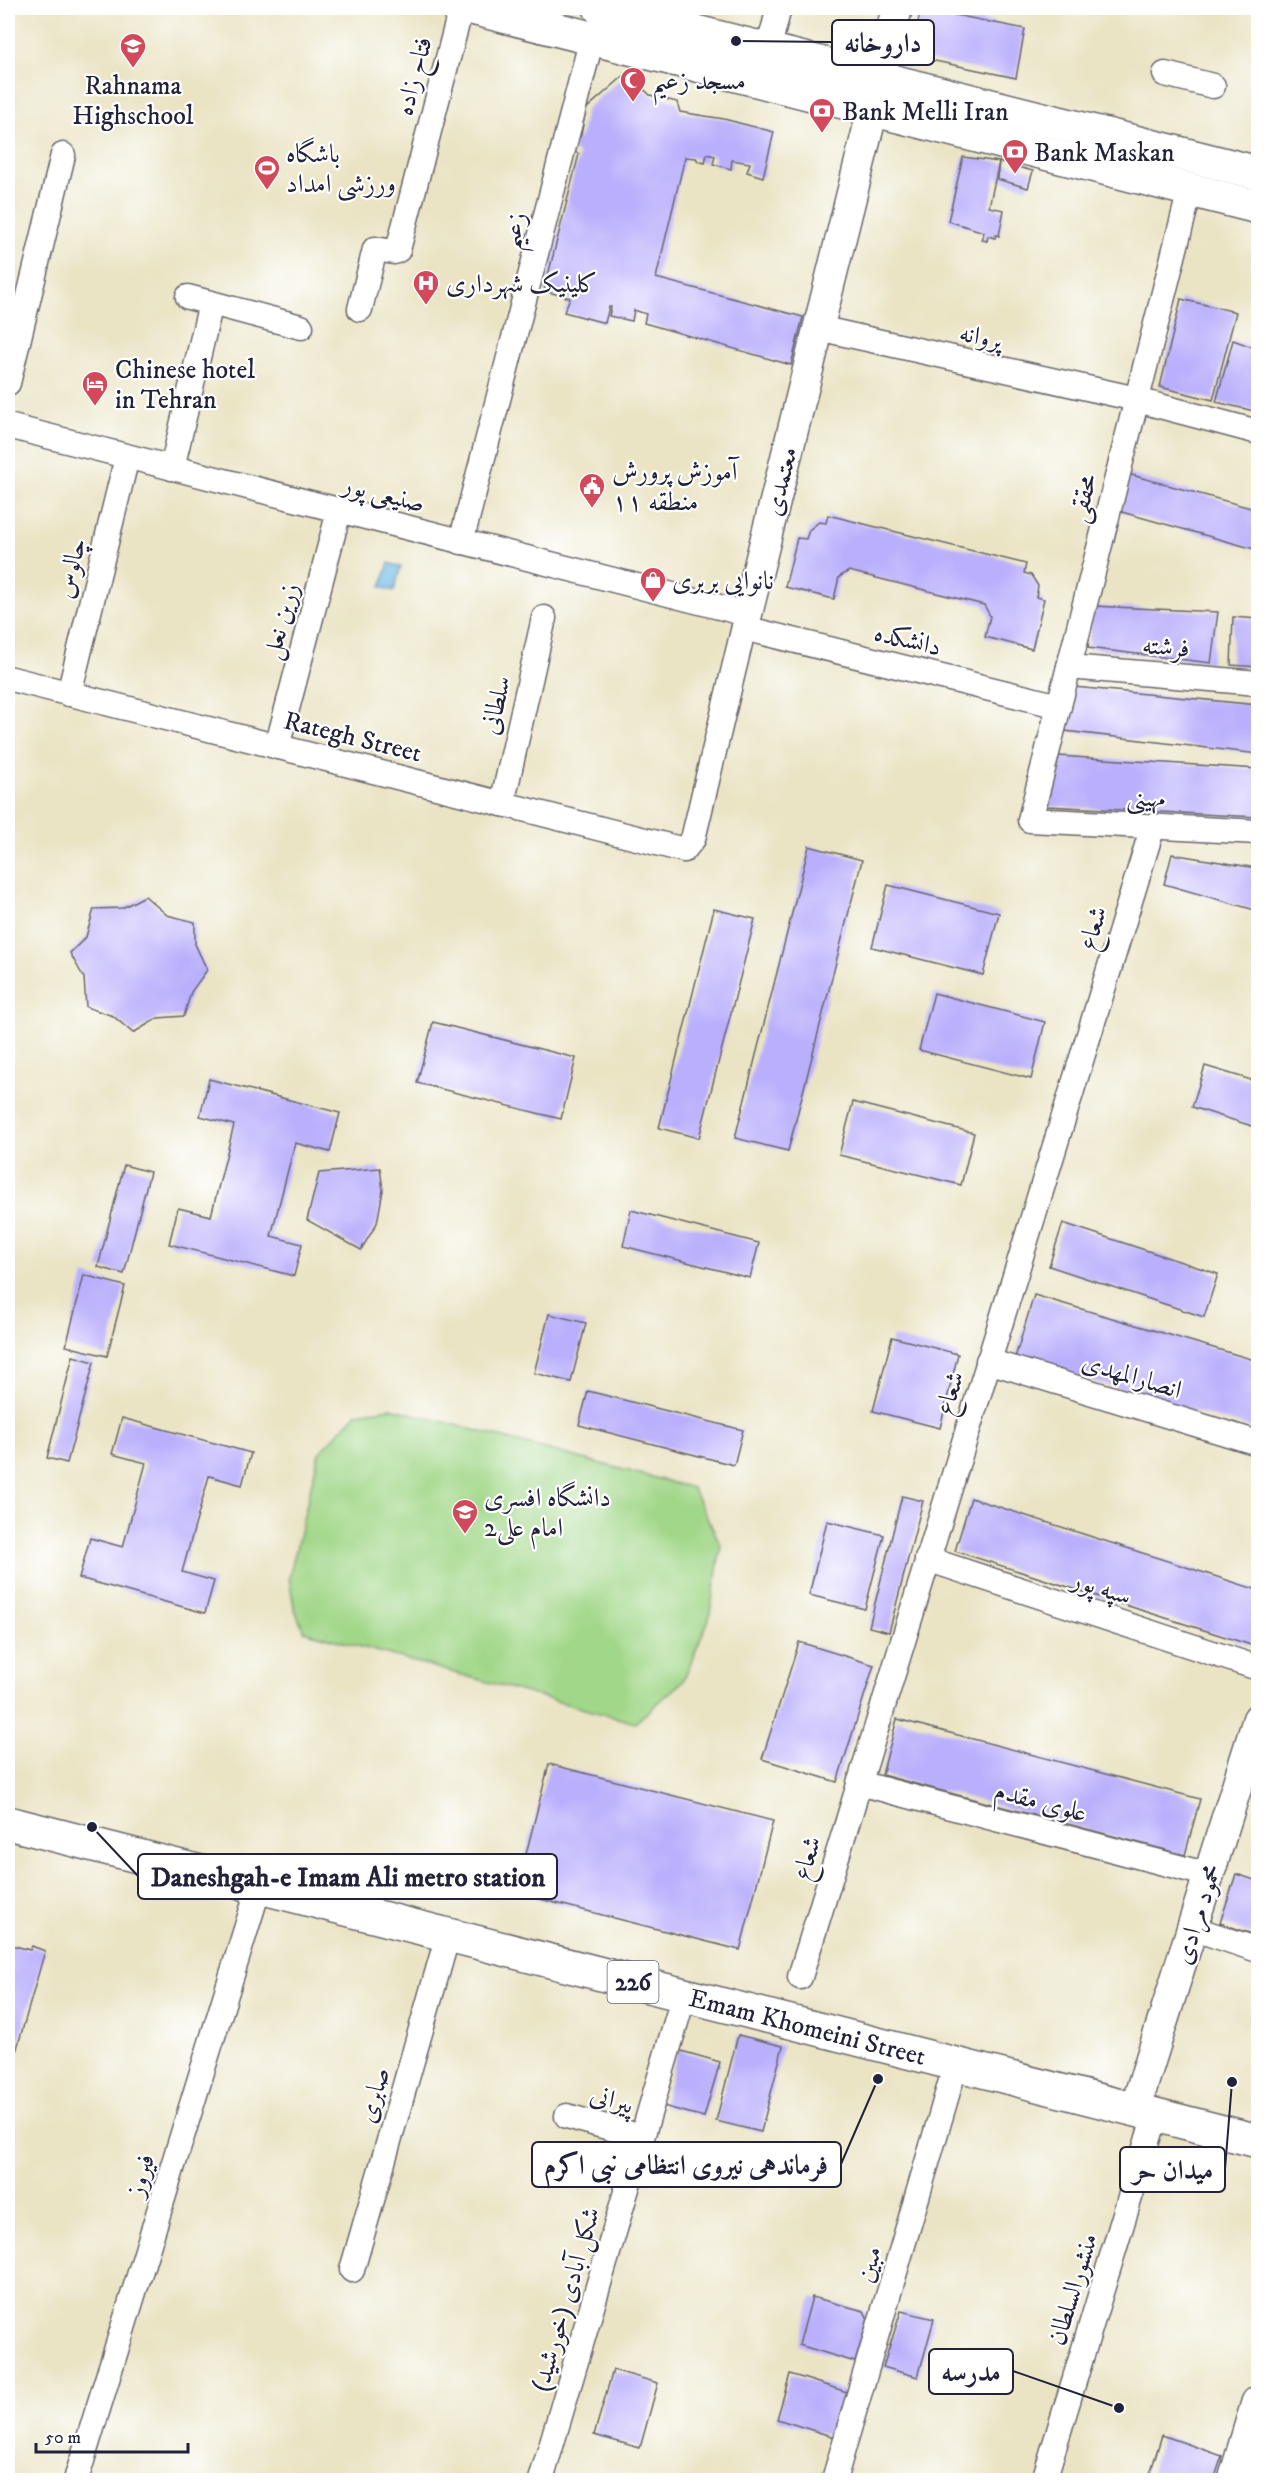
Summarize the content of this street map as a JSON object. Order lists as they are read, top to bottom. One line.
{"streets":{"main road":["226","Emam Khomeini Street"],"street":["فتاح زاده","زعیم","پروانه","معتمدی","صنیعی پور","محققی","چالوس","زرین نعل","دانشکده","فرشته","سلطانی","Rategh Street","مهینی","شعاع","انصارالمهدی","سپه پور","علوی مقدم","محمود مرادی","صابری","پیرانی","فیروز","مبین","منشورالسلطان","شکل آبادی (خورشید)"]},"crossings":[["زعیم","صنیعی پور"],["پروانه","معتمدی"],["پروانه","محققی"],["معتمدی","صنیعی پور"],["معتمدی","دانشکده"],["معتمدی","Rategh Street"],["صنیعی پور","چالوس"],["صنیعی پور","زرین نعل"],["صنیعی پور","دانشکده"],["محققی","دانشکده"],["محققی","فرشته"],["محققی","مهینی"],["چالوس","Rategh Street"],["زرین نعل","Rategh Street"],["سلطانی","Rategh Street"],["مهینی","شعاع"],["شعاع","انصارالمهدی"],["شعاع","سپه پور"],["شعاع","علوی مقدم"],["علوی مقدم","محمود مرادی"],["محمود مرادی","Emam Khomeini Street"],["محمود مرادی","منشورالسلطان"],["Emam Khomeini Street","صابری"],["Emam Khomeini Street","فیروز"],["Emam Khomeini Street","مبین"],["Emam Khomeini Street","منشورالسلطان"],["Emam Khomeini Street","شکل آبادی (خورشید)"],["پیرانی","شکل آبادی (خورشید)"]],"places":{"other":["داروخانه","Daneshgah-e Imam Ali metro station","فرماندهی نیروی انتظامی نبی اکرم","میدان حر","مدرسه"],"school or university":["Rahnama Highschool","دانشگاه افسری امام علی2"],"mosque":["مسجد زعیم"],"bank":["Bank Melli Iran","Bank Maskan"],"sports":["باشگاه ورزشی امداد"],"hospital":["کلینیک شهرداری"],"hotel":["Chinese hotel in Tehran"],"public building":["آموزش پرورش منطقه ۱۱"],"shop":["نانوایی بربری"]},"scale_bar":"50 m"}
